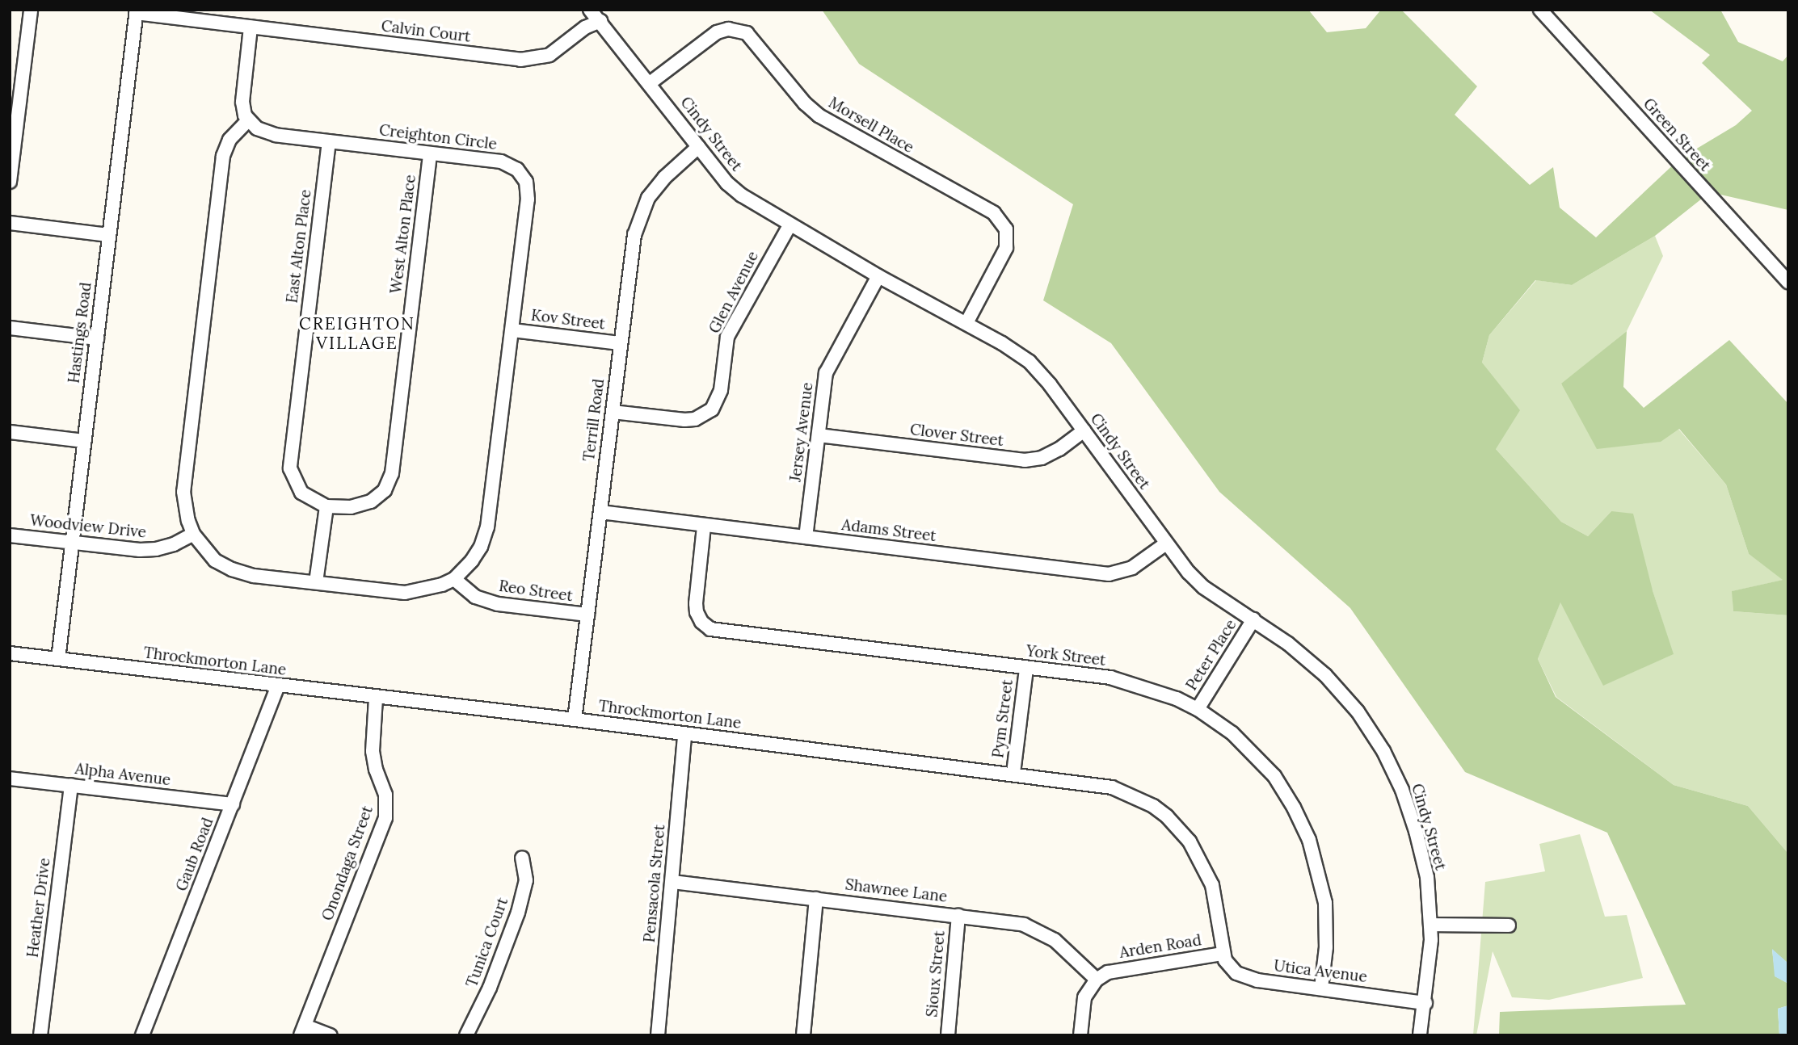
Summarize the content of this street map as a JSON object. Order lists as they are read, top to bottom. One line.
{"streets":{"street":["Calvin Court","Morsell Place","Cindy Street","Green Street","Creighton Circle","West Alton Place","East Alton Place","Glen Avenue","Kov Street","Hastings Road","Terrill Road","Jersey Avenue","Clover Street","Woodview Drive","Adams Street","Reo Street","Peter Place","York Street","Throckmorton Lane","Pym Street","Alpha Avenue","Gaub Road","Onondaga Street","Pensacola Street","Shawnee Lane","Heather Drive","Tunica Court","Arden Road","Utica Avenue","Sioux Street"]},"crossings":[["Calvin Court","Cindy Street"],["Calvin Court","Hastings Road"],["Morsell Place","Cindy Street"],["Cindy Street","Glen Avenue"],["Cindy Street","Terrill Road"],["Cindy Street","Jersey Avenue"],["Cindy Street","Clover Street"],["Cindy Street","Adams Street"],["Cindy Street","Peter Place"],["Cindy Street","Utica Avenue"],["Creighton Circle","West Alton Place"],["Creighton Circle","East Alton Place"],["Creighton Circle","Kov Street"],["Creighton Circle","Woodview Drive"],["Creighton Circle","Reo Street"],["West Alton Place","East Alton Place"],["Glen Avenue","Terrill Road"],["Kov Street","Terrill Road"],["Hastings Road","Woodview Drive"],["Hastings Road","Throckmorton Lane"],["Terrill Road","Adams Street"],["Terrill Road","Reo Street"],["Terrill Road","Throckmorton Lane"],["Jersey Avenue","Clover Street"],["Jersey Avenue","Adams Street"],["Adams Street","York Street"],["Peter Place","York Street"],["York Street","Pym Street"],["York Street","Utica Avenue"],["Throckmorton Lane","Pym Street"],["Throckmorton Lane","Gaub Road"],["Throckmorton Lane","Onondaga Street"],["Throckmorton Lane","Pensacola Street"],["Throckmorton Lane","Arden Road"],["Throckmorton Lane","Utica Avenue"],["Alpha Avenue","Gaub Road"],["Alpha Avenue","Heather Drive"],["Pensacola Street","Shawnee Lane"],["Shawnee Lane","Arden Road"],["Shawnee Lane","Sioux Street"],["Arden Road","Utica Avenue"]],"districts":["CREIGHTON VILLAGE"]}
